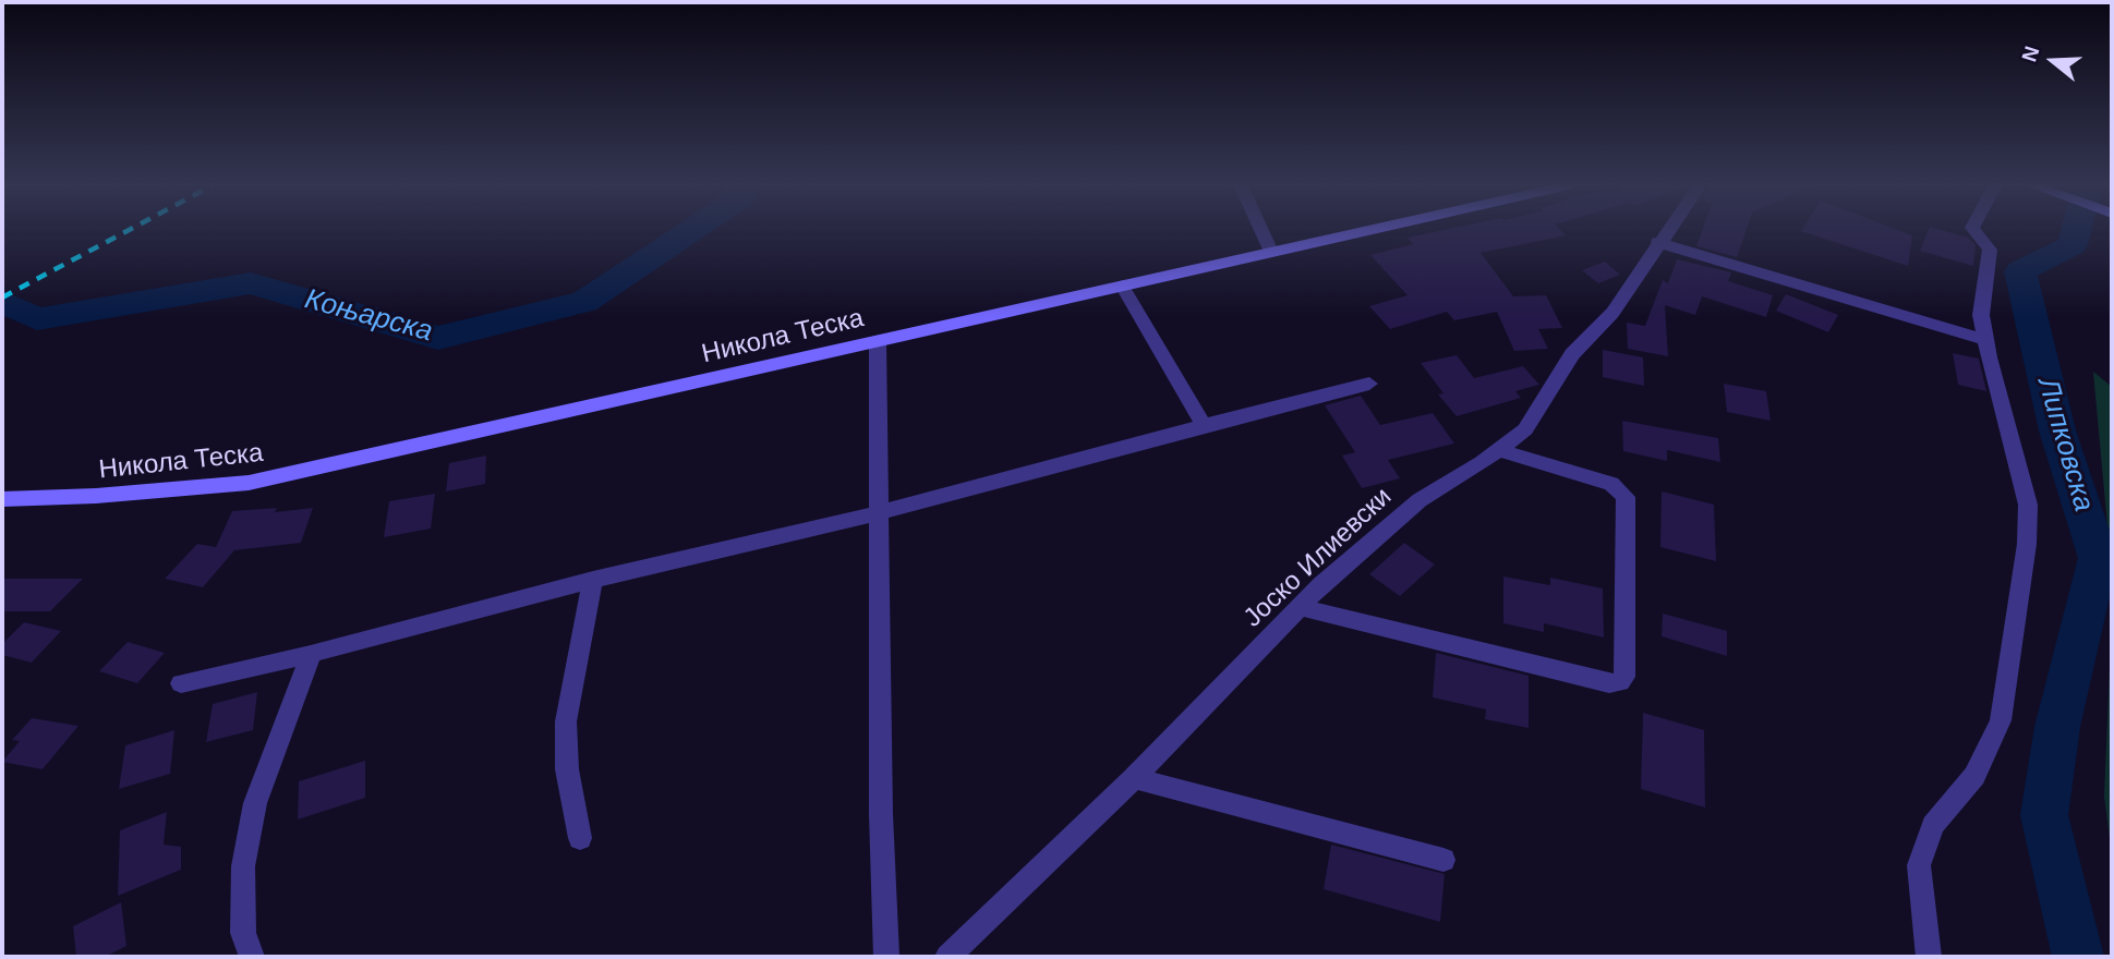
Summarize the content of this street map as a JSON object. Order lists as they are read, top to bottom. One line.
{"streets":{"main road":["Никола Теска"],"street":["Јоско Илиевски"]},"water":["Коњарска","Липковска"],"north":"left"}
